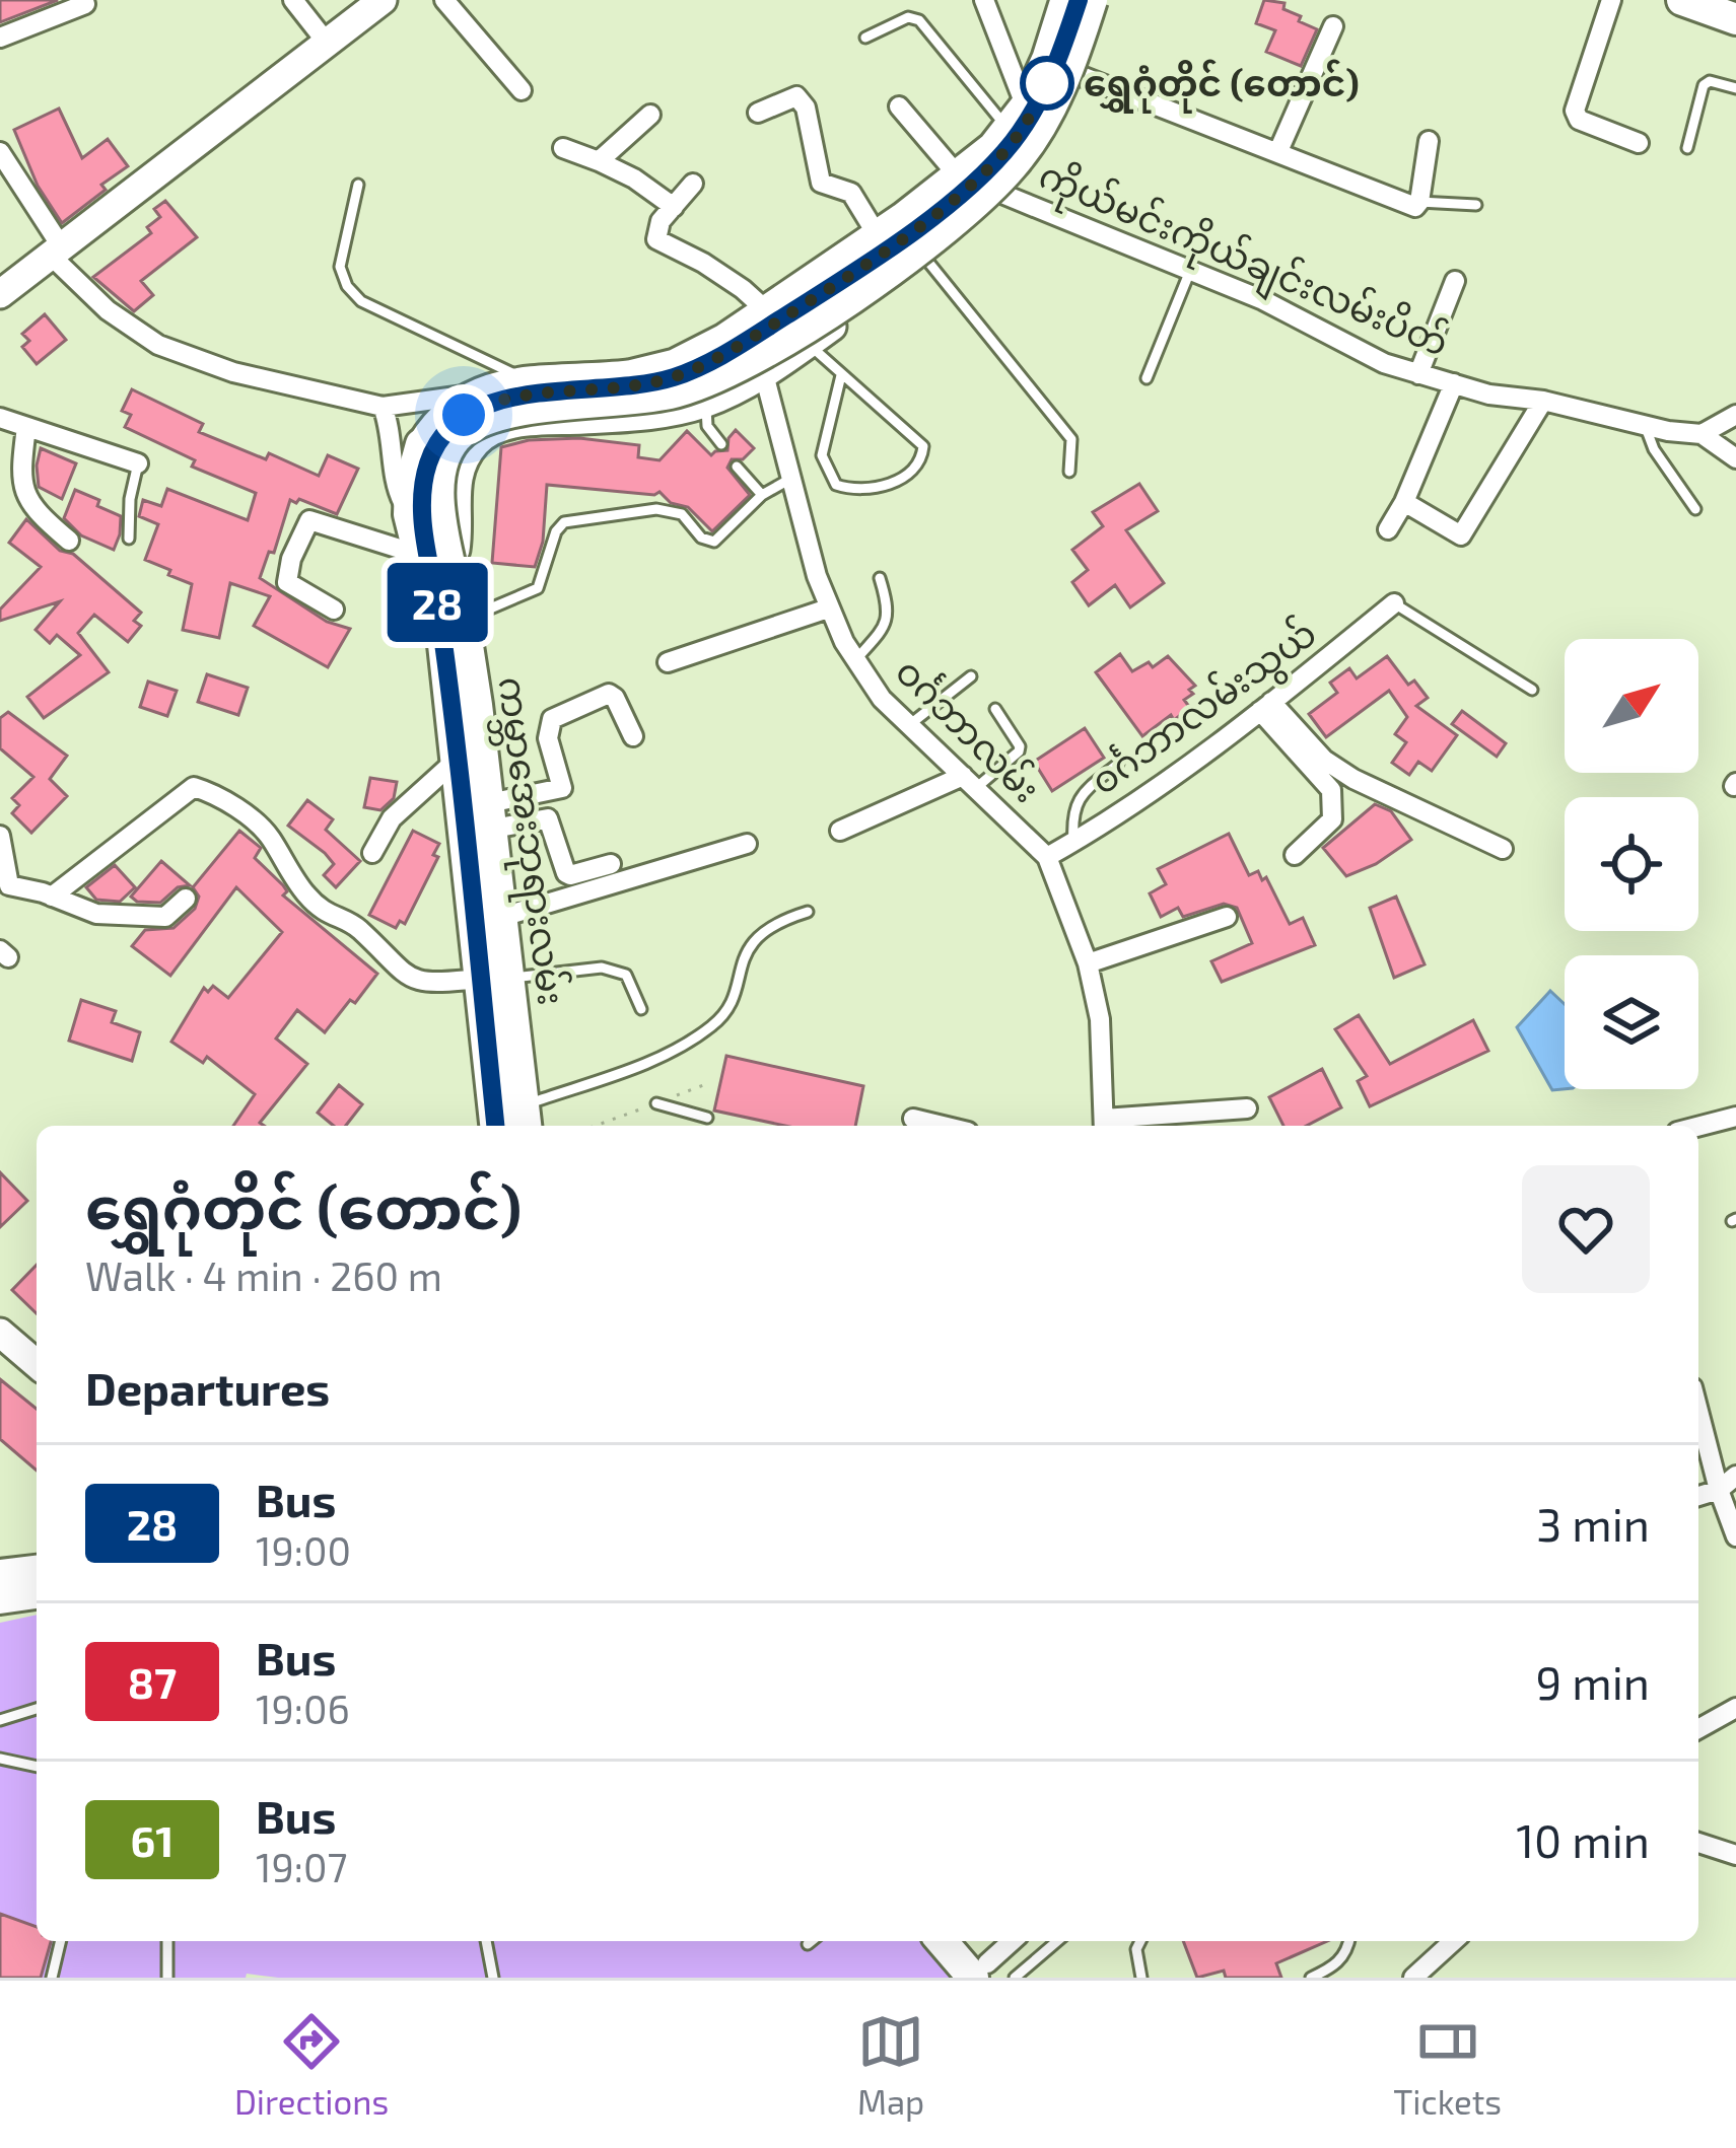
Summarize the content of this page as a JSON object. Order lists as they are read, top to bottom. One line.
{"streets":{"main road":["ကမ္ဘာအေးဘုရားလမ်း"],"street":["ကိုယ်မင်းကိုယ်ချင်းလမ်းပိတ်","ဝင်္ဂဘာလမ်းသွယ်","ဝင်္ဂဘာလမ်း"]},"crossings":[["ဝင်္ဂဘာလမ်းသွယ်","ဝင်္ဂဘာလမ်း"]],"places":["ရွှေဂုံတိုင် (တောင်)"],"lines":["bus line 28"],"north":"top right","page":{"on_map":"28","heading":[["ရွှေဂုံတိုင် (တောင်)","Walk · 4 min · 260 m"],"Departures"],"list":[{"mark":"28","name":"Bus","note":"19:00","value":"3 min"},{"mark":"87","name":"Bus","note":"19:06","value":"9 min"},{"mark":"61","name":"Bus","note":"19:07","value":"10 min"}],"tabs":["Directions","Map","Tickets"]}}
